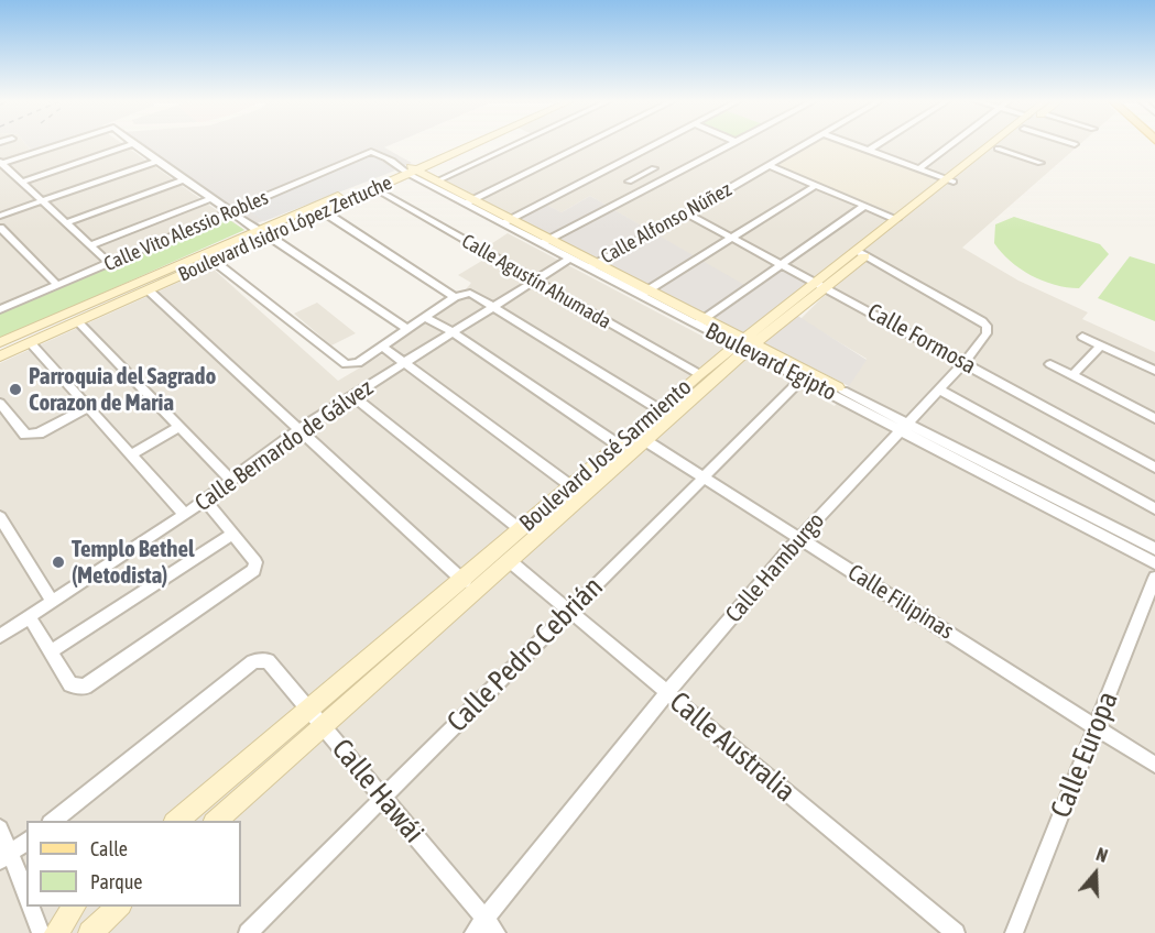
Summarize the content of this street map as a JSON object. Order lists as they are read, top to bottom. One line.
{"streets":{"street":["Calle Alfonso Núñez","Boulevard Isidro López Zertuche","Calle Vito Alessio Robles","Calle Agustín Ahumada","Calle Formosa","Boulevard Egipto","Calle Bernardo de Gálvez","Boulevard José Sarmiento","Calle Hamburgo","Calle Filipinas","Calle Pedro Cebrián","Calle Australia","Calle Europa","Calle Hawái"]},"crossings":[["Calle Alfonso Núñez","Calle Formosa"],["Calle Alfonso Núñez","Boulevard Egipto"],["Boulevard Isidro López Zertuche","Calle Agustín Ahumada"],["Boulevard Isidro López Zertuche","Boulevard Egipto"],["Calle Vito Alessio Robles","Boulevard Egipto"],["Calle Agustín Ahumada","Calle Bernardo de Gálvez"],["Calle Agustín Ahumada","Boulevard José Sarmiento"],["Calle Formosa","Boulevard José Sarmiento"],["Calle Formosa","Calle Hamburgo"],["Boulevard Egipto","Calle Bernardo de Gálvez"],["Boulevard Egipto","Boulevard José Sarmiento"],["Boulevard Egipto","Calle Hamburgo"],["Boulevard Egipto","Calle Pedro Cebrián"],["Boulevard José Sarmiento","Calle Hamburgo"],["Boulevard José Sarmiento","Calle Filipinas"],["Boulevard José Sarmiento","Calle Australia"],["Boulevard José Sarmiento","Calle Hawái"],["Calle Hamburgo","Calle Filipinas"],["Calle Hamburgo","Calle Australia"],["Calle Hamburgo","Calle Hawái"],["Calle Filipinas","Calle Pedro Cebrián"],["Calle Filipinas","Calle Europa"],["Calle Pedro Cebrián","Calle Australia"],["Calle Pedro Cebrián","Calle Hawái"]],"places":["Parroquia del Sagrado Corazon de Maria","Templo Bethel (Metodista)"],"legend":["Calle","Parque"],"north":"top"}
